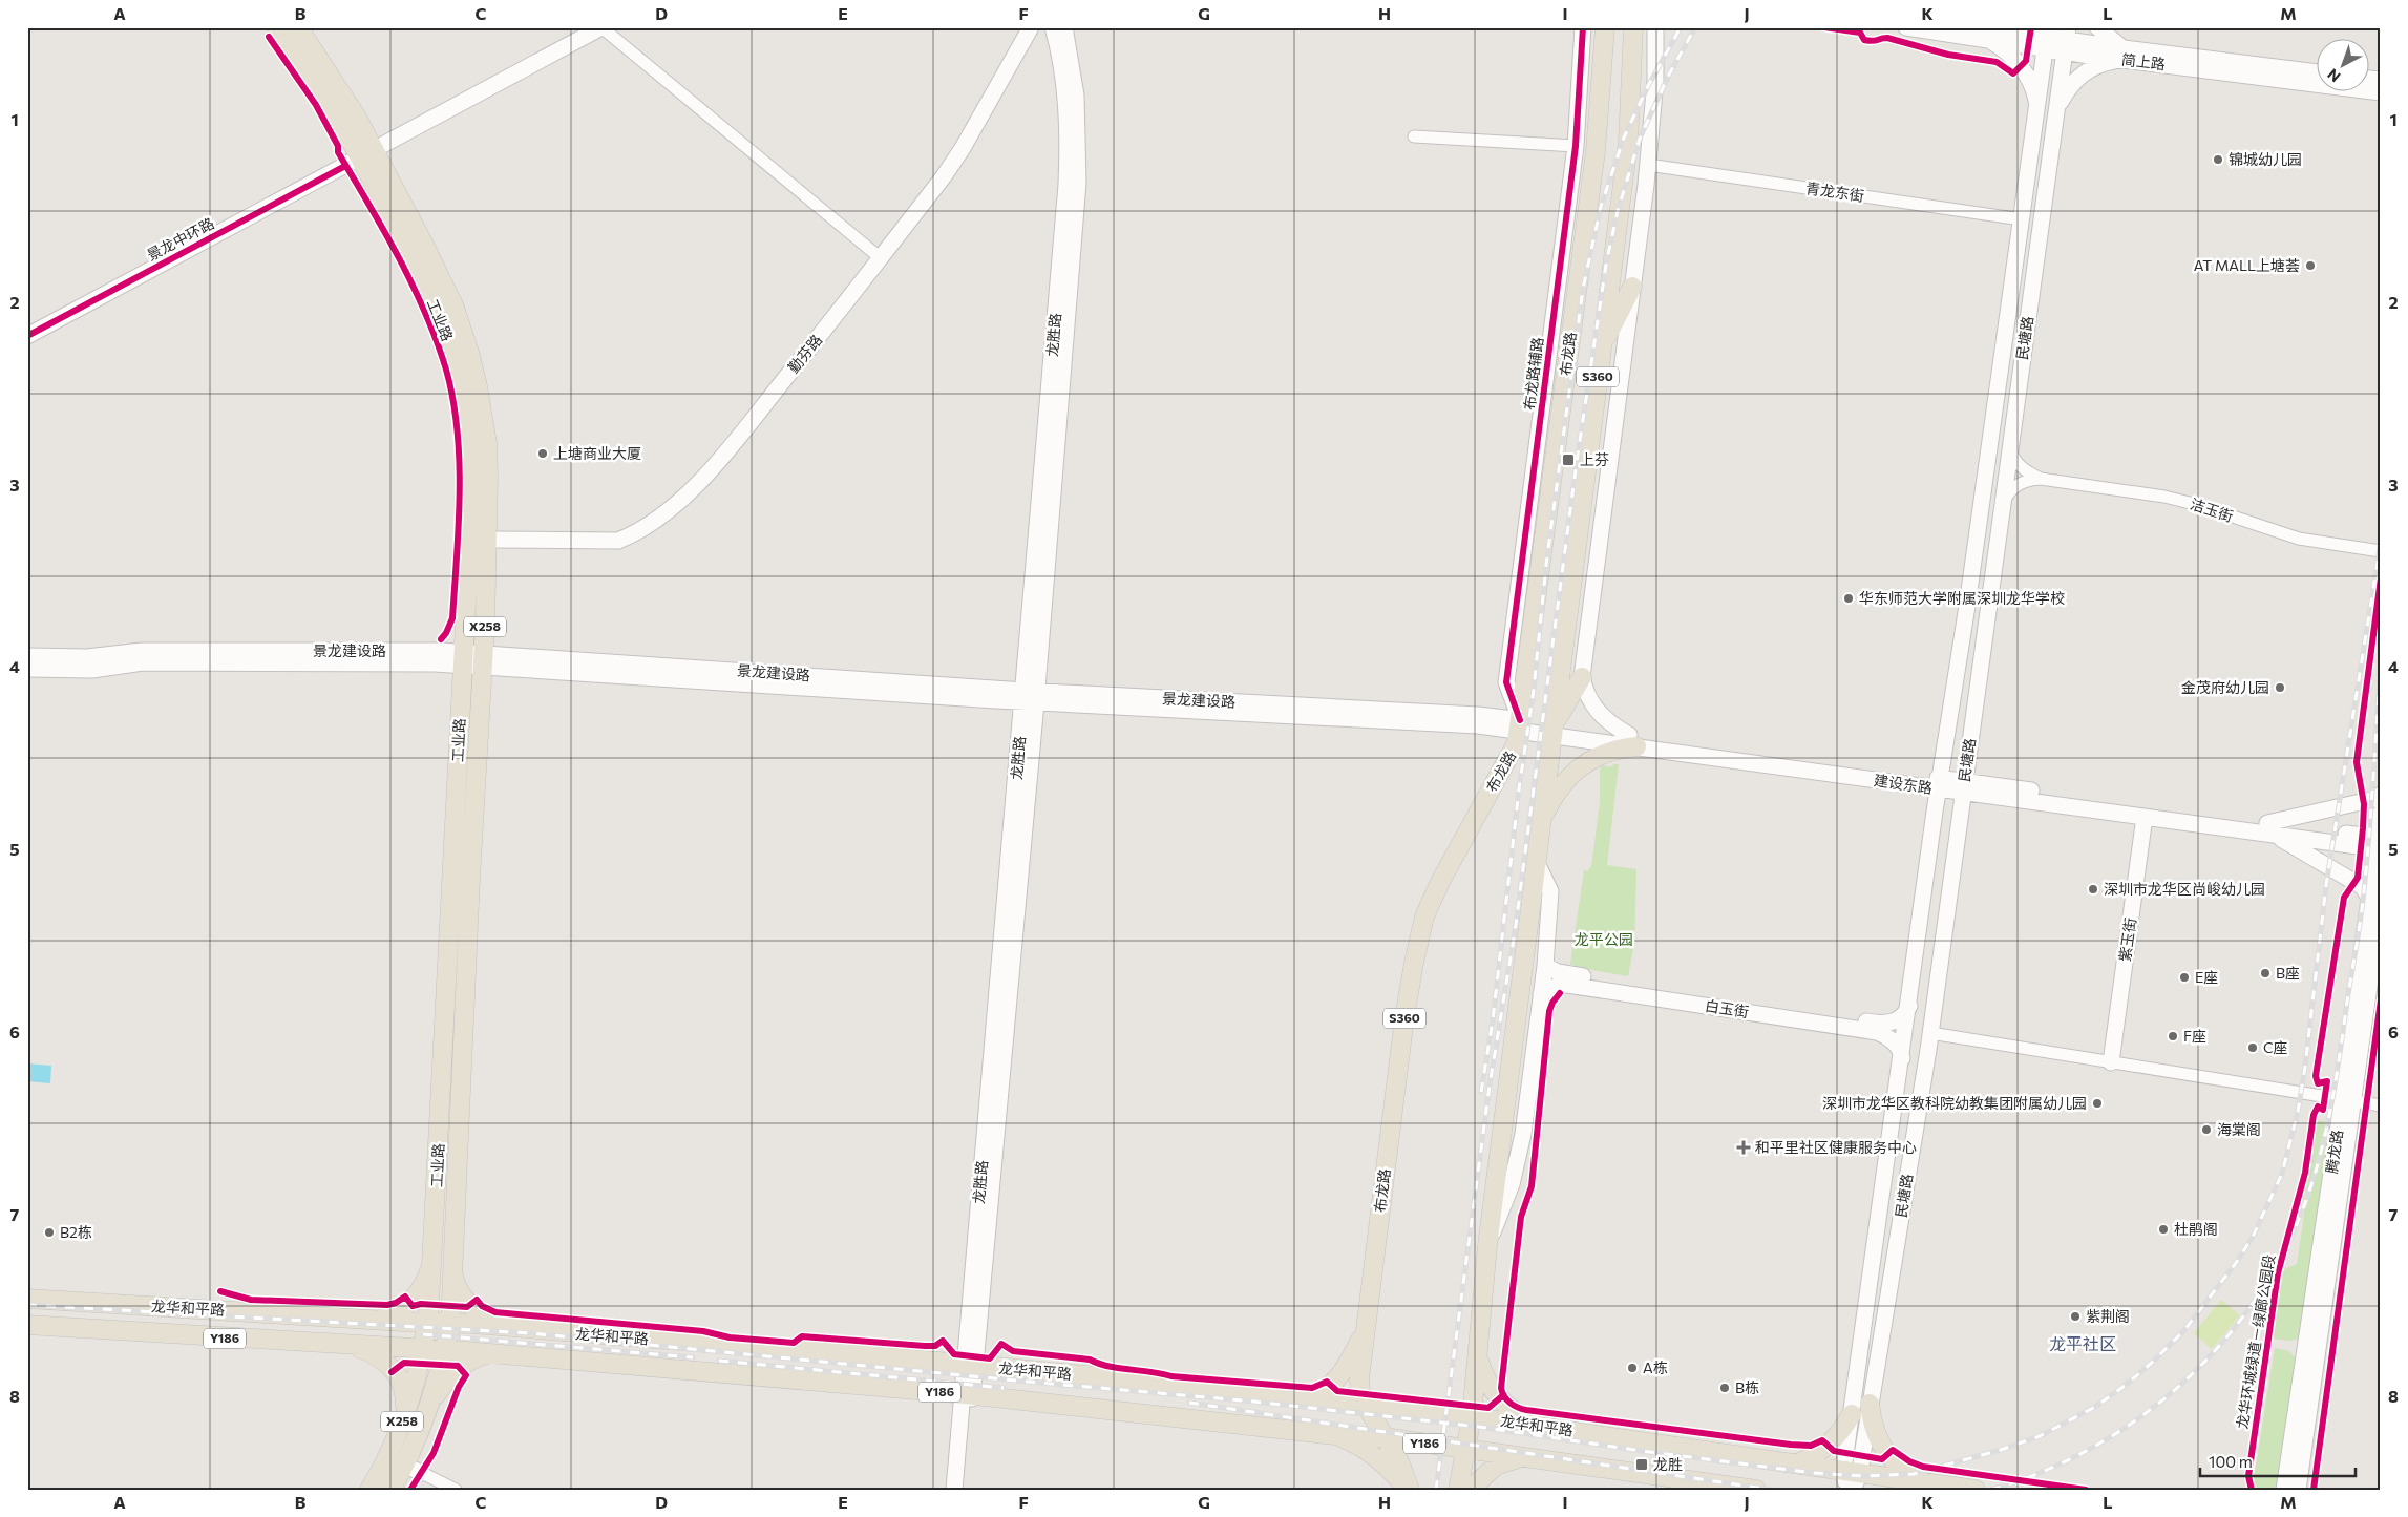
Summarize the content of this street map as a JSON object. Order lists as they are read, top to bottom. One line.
{"streets":{"main road":["简上路","景龙中环路","工业路","龙胜路","民塘路","勤芬路","布龙路","布龙路辅路","S360","X258","景龙建设路","建设东路","紫玉街","白玉街","腾龙路","龙华和平路","Y186"],"street":["青龙东街","洁玉街"],"cycle path":["龙华环城绿道－绿廊公园段"]},"crossings":[["简上路","民塘路"],["青龙东街","民塘路"],["景龙中环路","工业路"],["工业路","勤芬路"],["工业路","景龙建设路"],["工业路","龙华和平路"],["龙胜路","景龙建设路"],["龙胜路","龙华和平路"],["民塘路","建设东路"],["民塘路","白玉街"],["民塘路","龙华和平路"],["布龙路","布龙路辅路"],["布龙路","景龙建设路"],["布龙路","建设东路"],["布龙路","龙华和平路"],["布龙路辅路","景龙建设路"],["布龙路辅路","建设东路"],["S360","建设东路"],["S360","龙华和平路"],["景龙建设路","建设东路"],["建设东路","紫玉街"],["建设东路","腾龙路"]],"districts":["龙平社区"],"parks":["龙平公园"],"places":{"other":["锦城幼儿园","AT MALL上塘荟","上塘商业大厦","华东师范大学附属深圳龙华学校","金茂府幼儿园","深圳市龙华区尚峻幼儿园","B座","E座","F座","C座","深圳市龙华区教科院幼教集团附属幼儿园","海棠阁","杜鹃阁","B2栋","紫荆阁","A栋","B栋"],"transit":["上芬","龙胜"],"health":["和平里社区健康服务中心"]},"scale_bar":"100 m","north":"bottom left","grid":{"columns":["A","B","C","D","E","F","G","H","I","J","K","L","M"],"rows":["1","2","3","4","5","6","7","8"]}}
